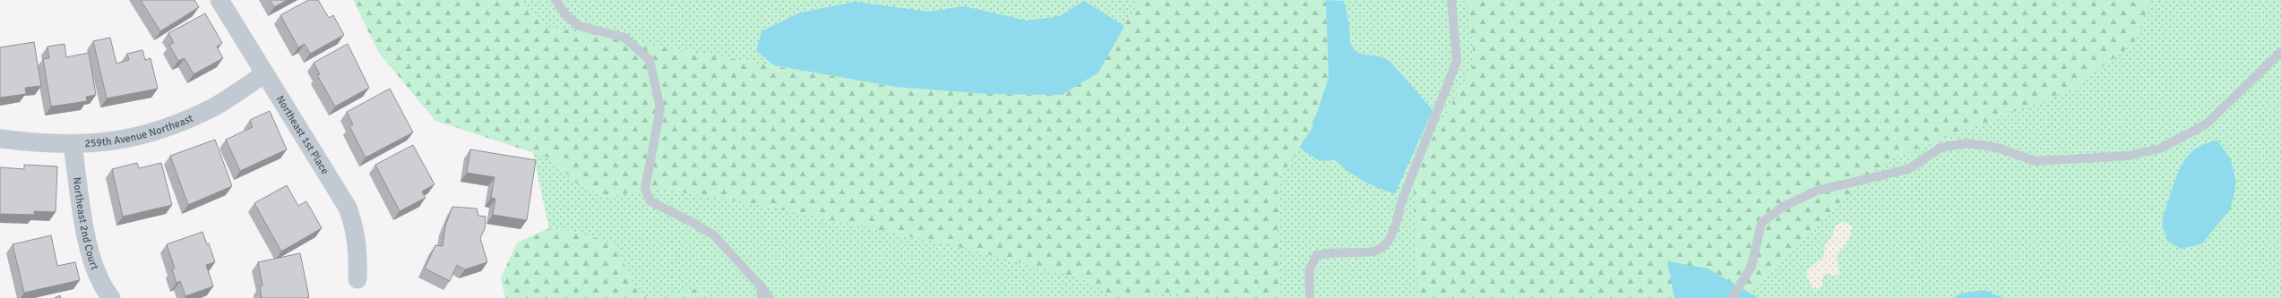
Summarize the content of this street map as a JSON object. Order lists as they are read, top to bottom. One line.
{"streets":{"street":["259th Avenue Northeast","Northeast 1st Place","Northeast 2nd Court"]},"crossings":[["259th Avenue Northeast","Northeast 1st Place"],["259th Avenue Northeast","Northeast 2nd Court"]]}
